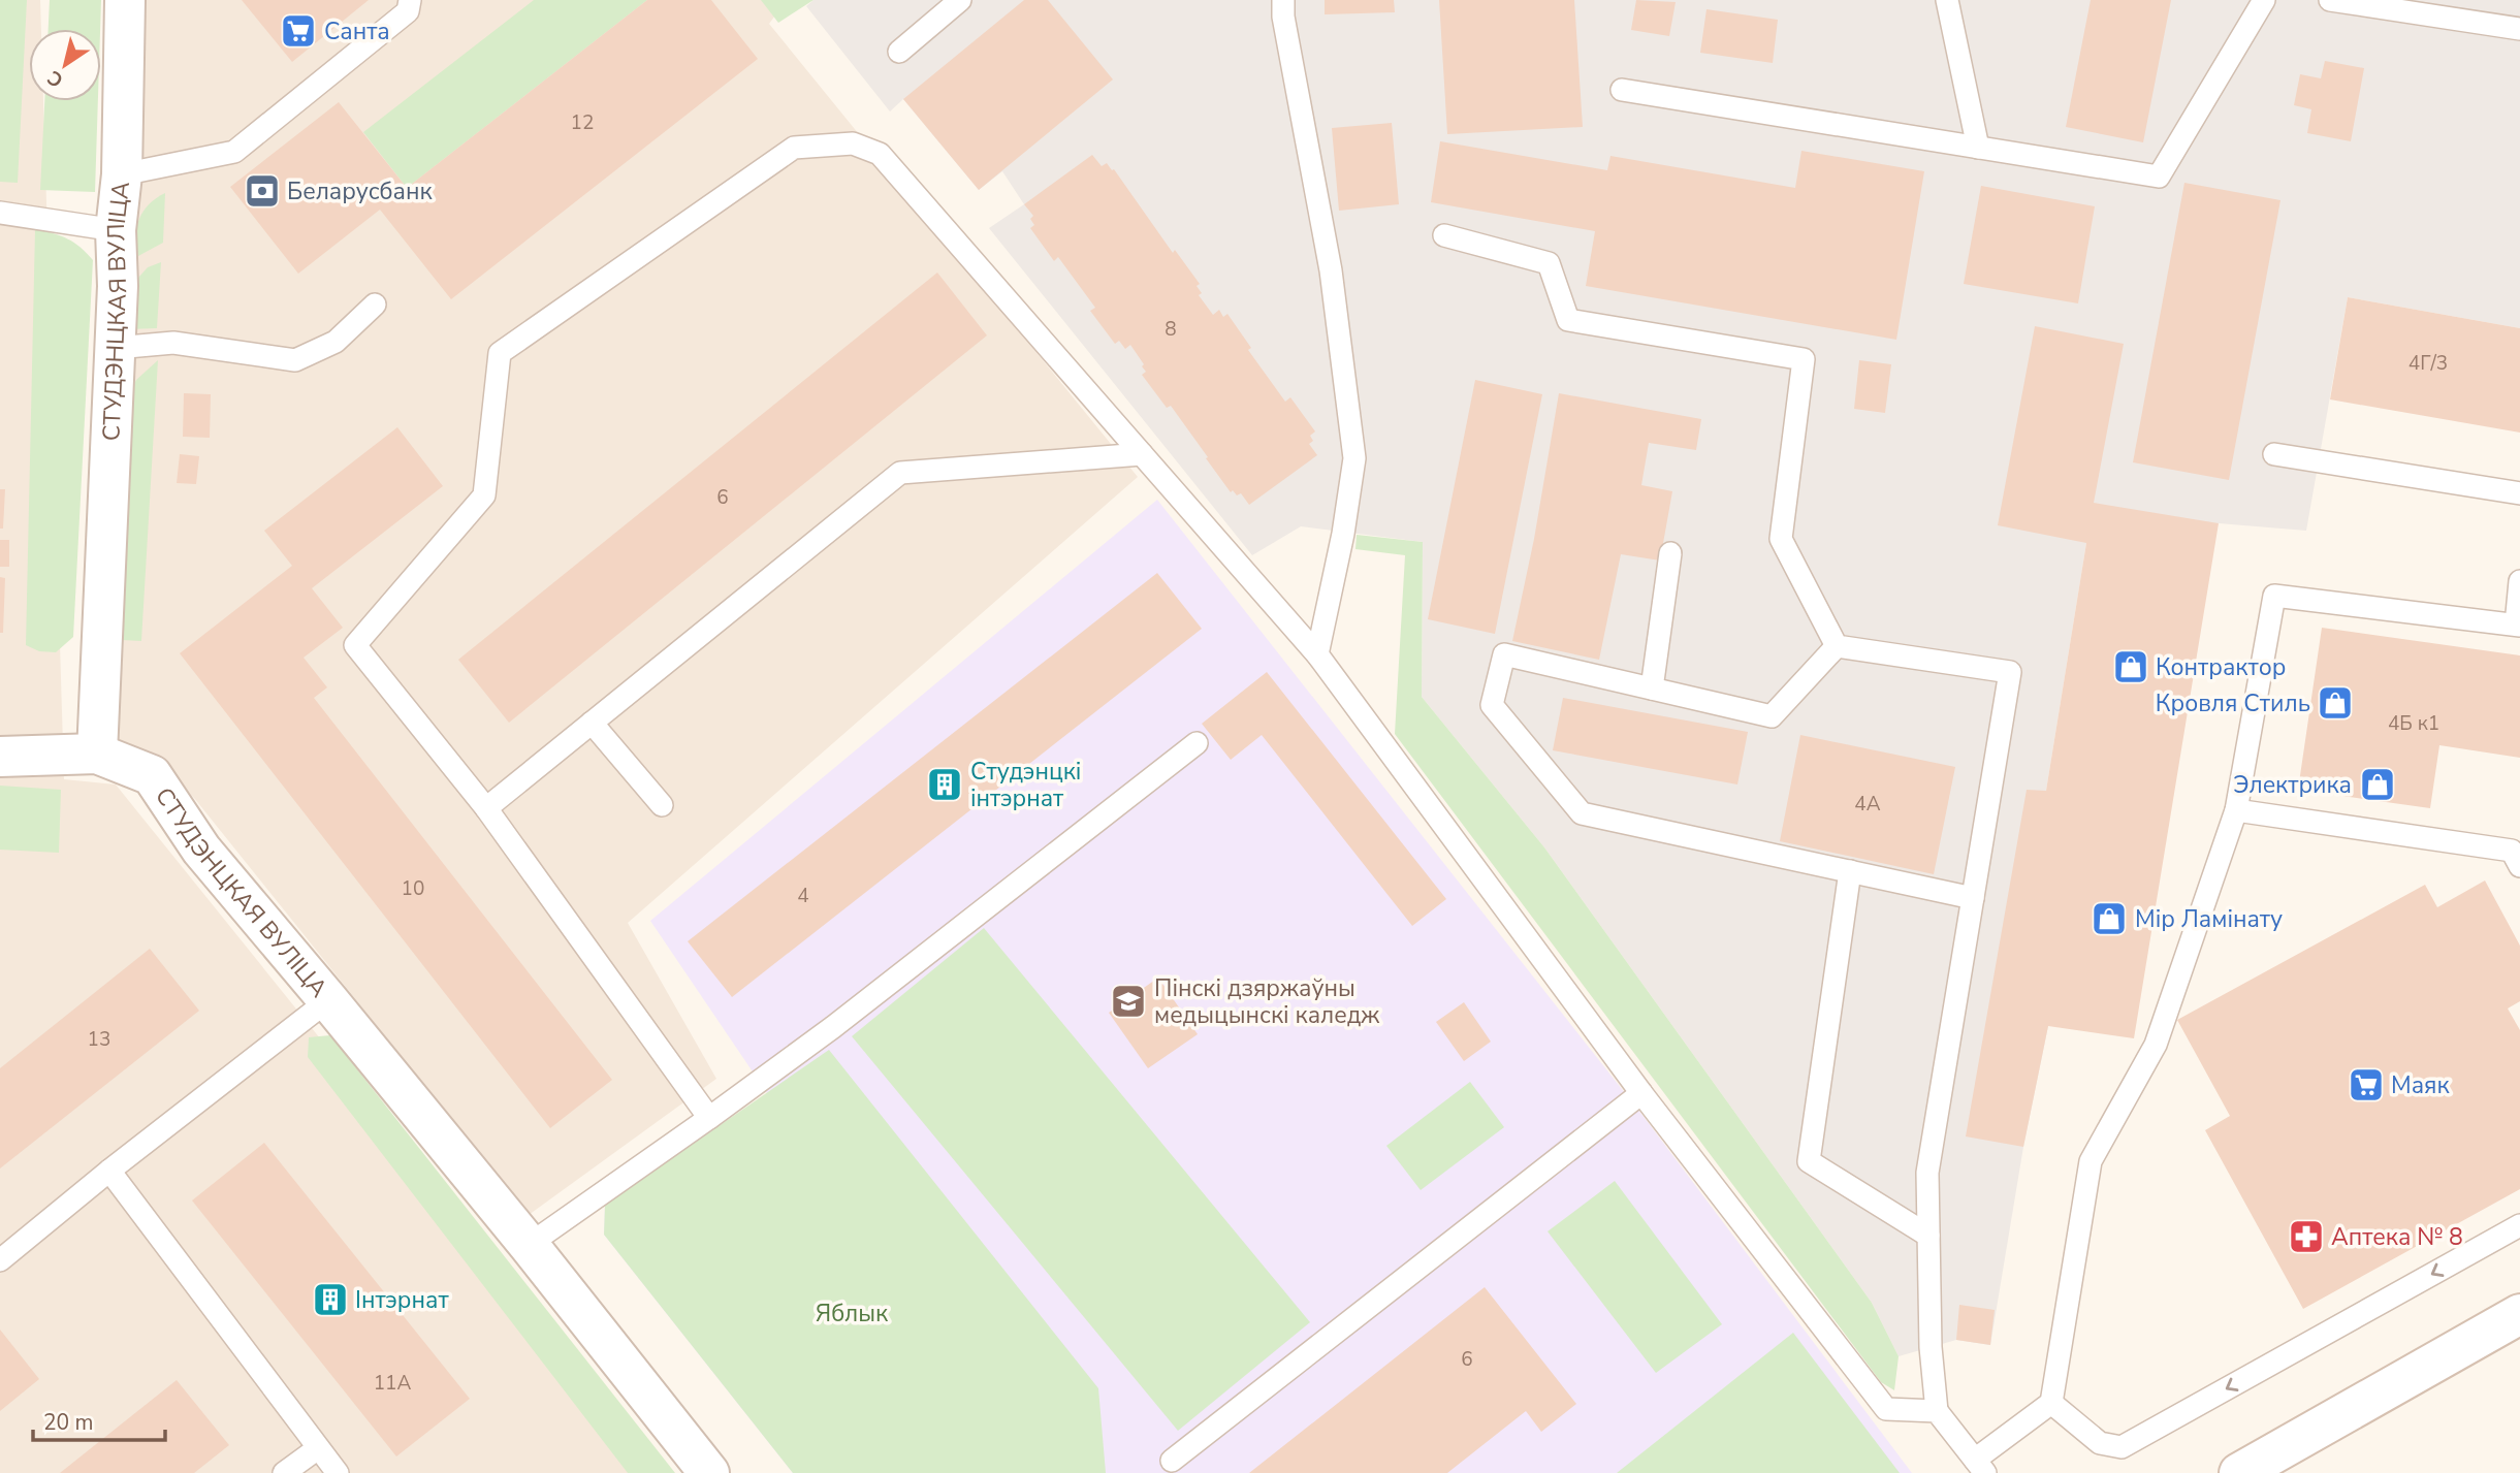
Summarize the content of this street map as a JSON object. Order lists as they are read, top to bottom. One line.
{"streets":{"street":["СТУДЭНЦКАЯ ВУЛІЦА"]},"parks":["Яблык"],"places":{"supermarket":["Санта","Маяк"],"bank":["Беларусбанк"],"shop":["Контрактор","Кровля Стиль","Электрика","Мір Ламінату"],"building":["Студэнцкі інтэрнат","Інтэрнат"],"school or university":["Пінскі дзяржаўны медыцынскі каледж"],"pharmacy":["Аптека № 8"]},"house_numbers":["12","8","4Г/3","6","4Б к1","4А","10","4","13","6","11А"],"scale_bar":"20 m","north":"bottom left"}
